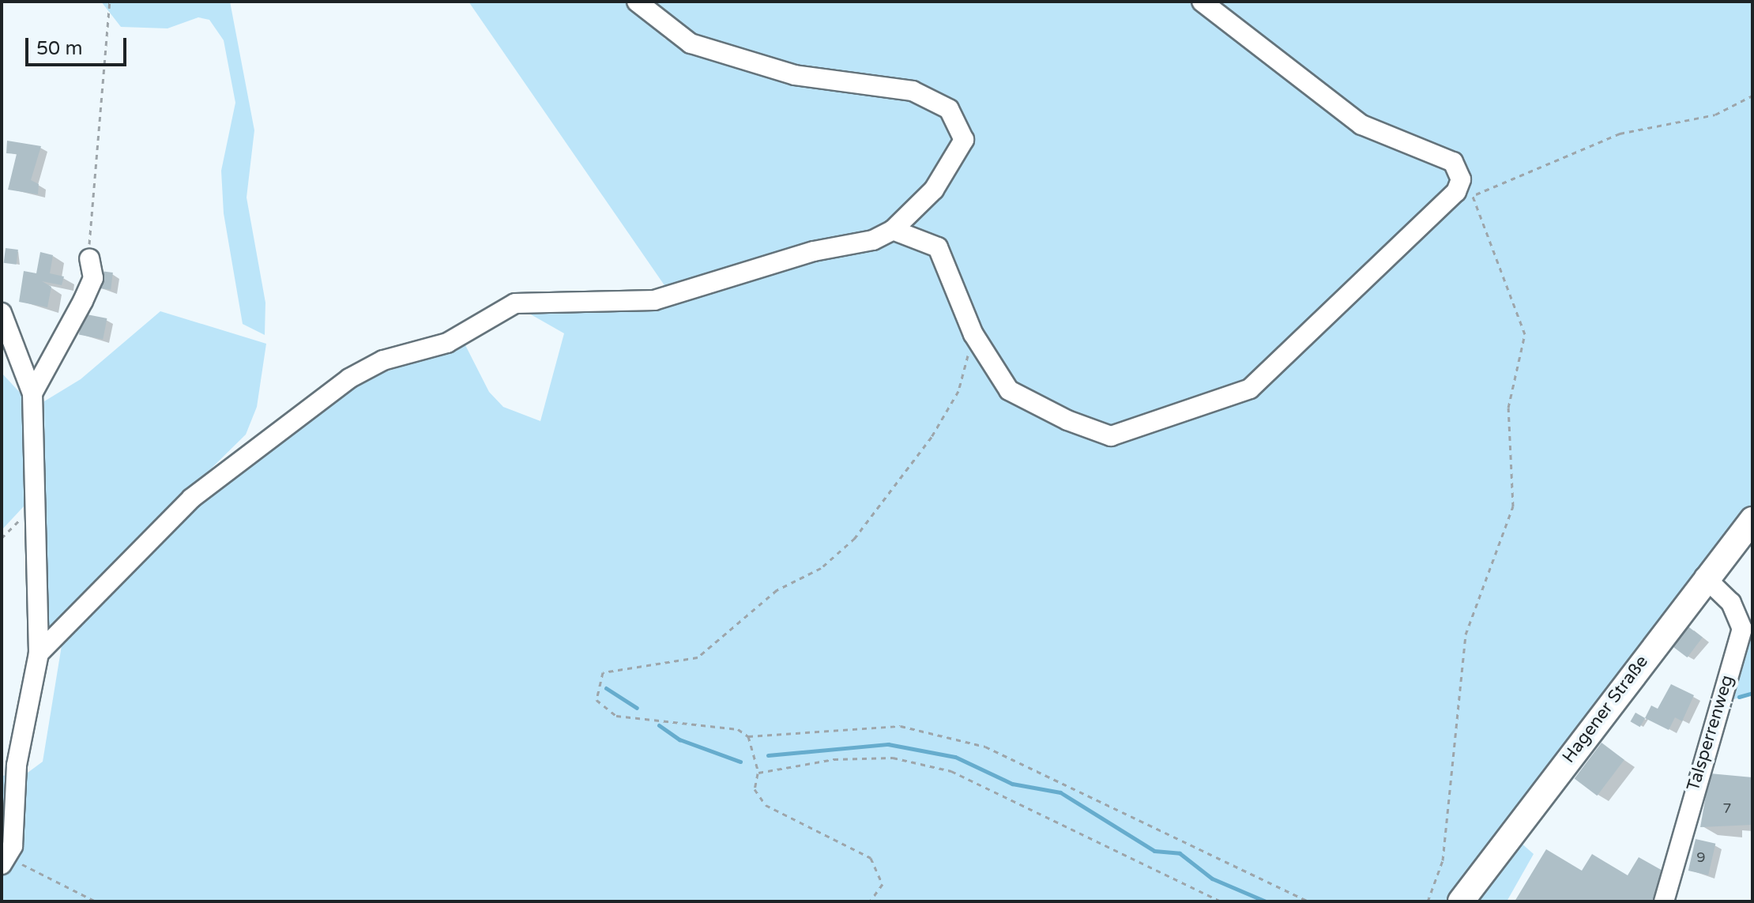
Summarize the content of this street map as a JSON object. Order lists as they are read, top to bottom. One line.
{"streets":{"main road":["Hagener Straße"],"street":["Talsperrenweg"]},"crossings":[["Hagener Straße","Talsperrenweg"]],"house_numbers":["7","9"],"scale_bar":"50 m"}
